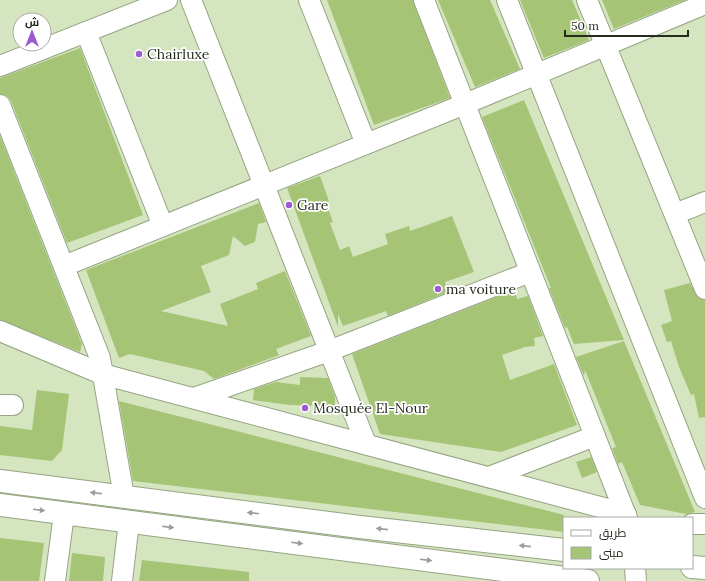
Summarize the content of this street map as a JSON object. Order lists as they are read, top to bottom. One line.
{"places":["Chairluxe","Gare","ma voiture","Mosquée El-Nour"],"legend":["طريق","مبنى"],"scale_bar":"50 m","north":"top"}
